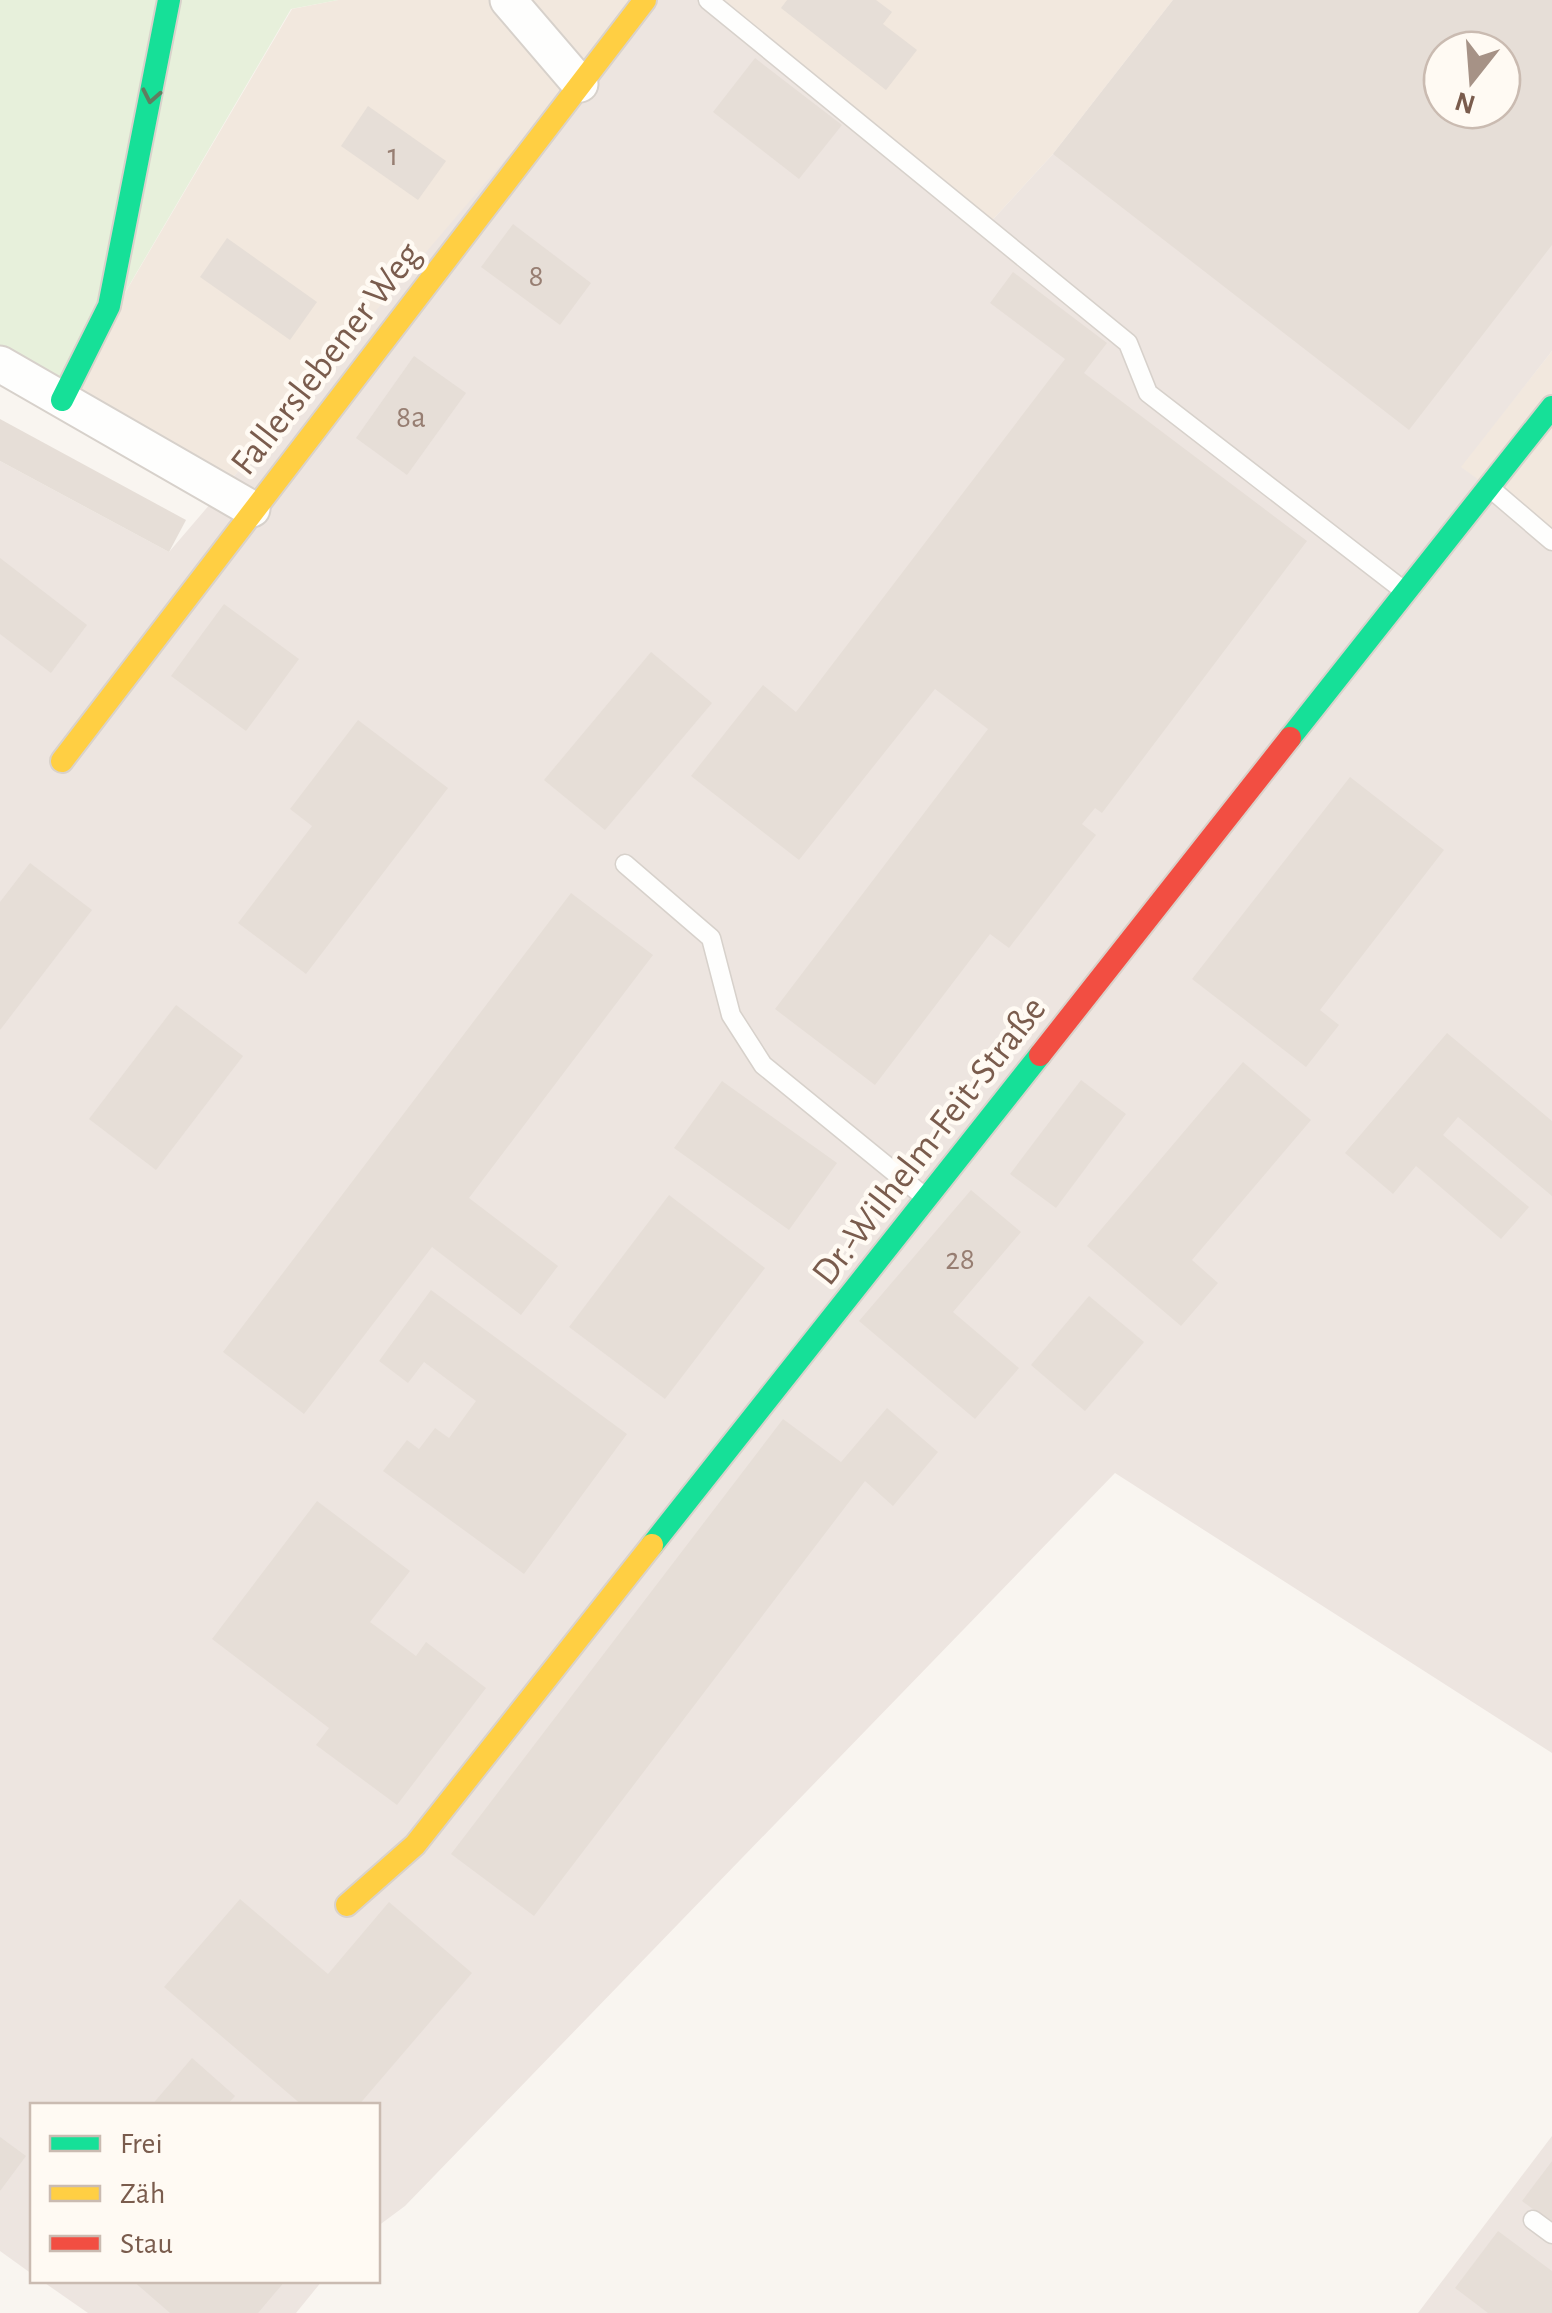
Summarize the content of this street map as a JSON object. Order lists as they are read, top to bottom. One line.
{"streets":{"street":["Fallerslebener Weg","Dr.-Wilhelm-Feit-Straße"]},"house_numbers":["1","8","8a","28"],"legend":["Frei","Zäh","Stau"],"north":"bottom"}
